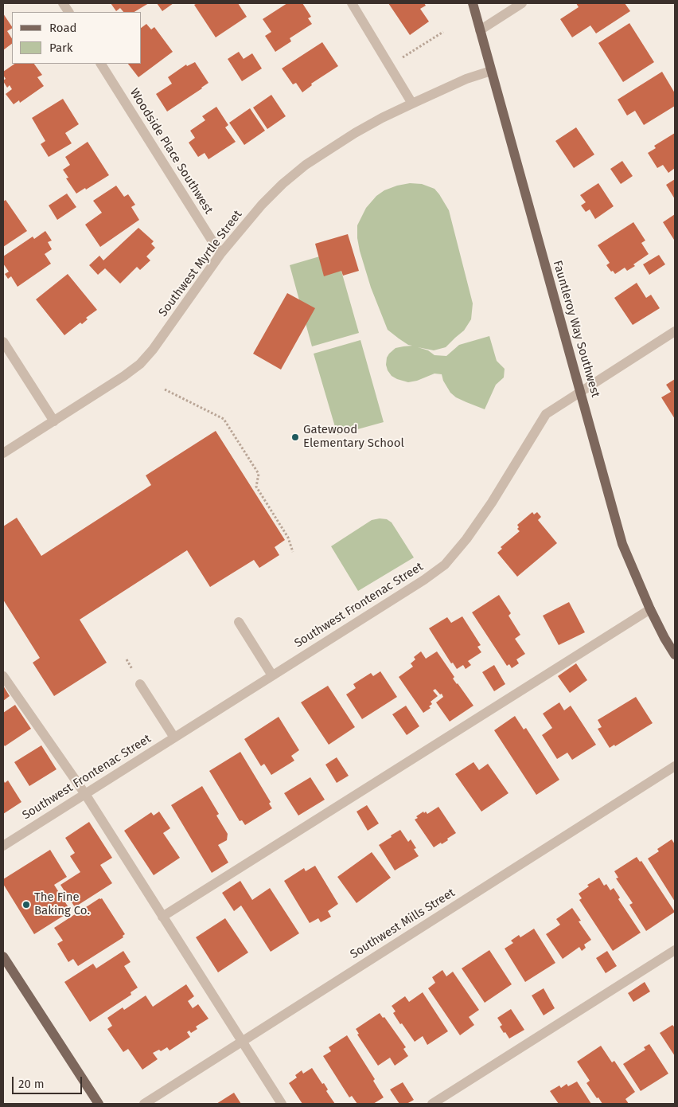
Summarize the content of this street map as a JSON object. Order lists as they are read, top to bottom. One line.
{"streets":{"main road":["Fauntleroy Way Southwest"],"street":["Woodside Place Southwest","Southwest Myrtle Street","Southwest Frontenac Street","Southwest Mills Street"]},"crossings":[["Woodside Place Southwest","Southwest Myrtle Street"],["Southwest Myrtle Street","Fauntleroy Way Southwest"],["Fauntleroy Way Southwest","Southwest Frontenac Street"]],"places":["Gatewood Elementary School","The Fine Baking Co."],"legend":["Road","Park"],"scale_bar":"20 m"}
